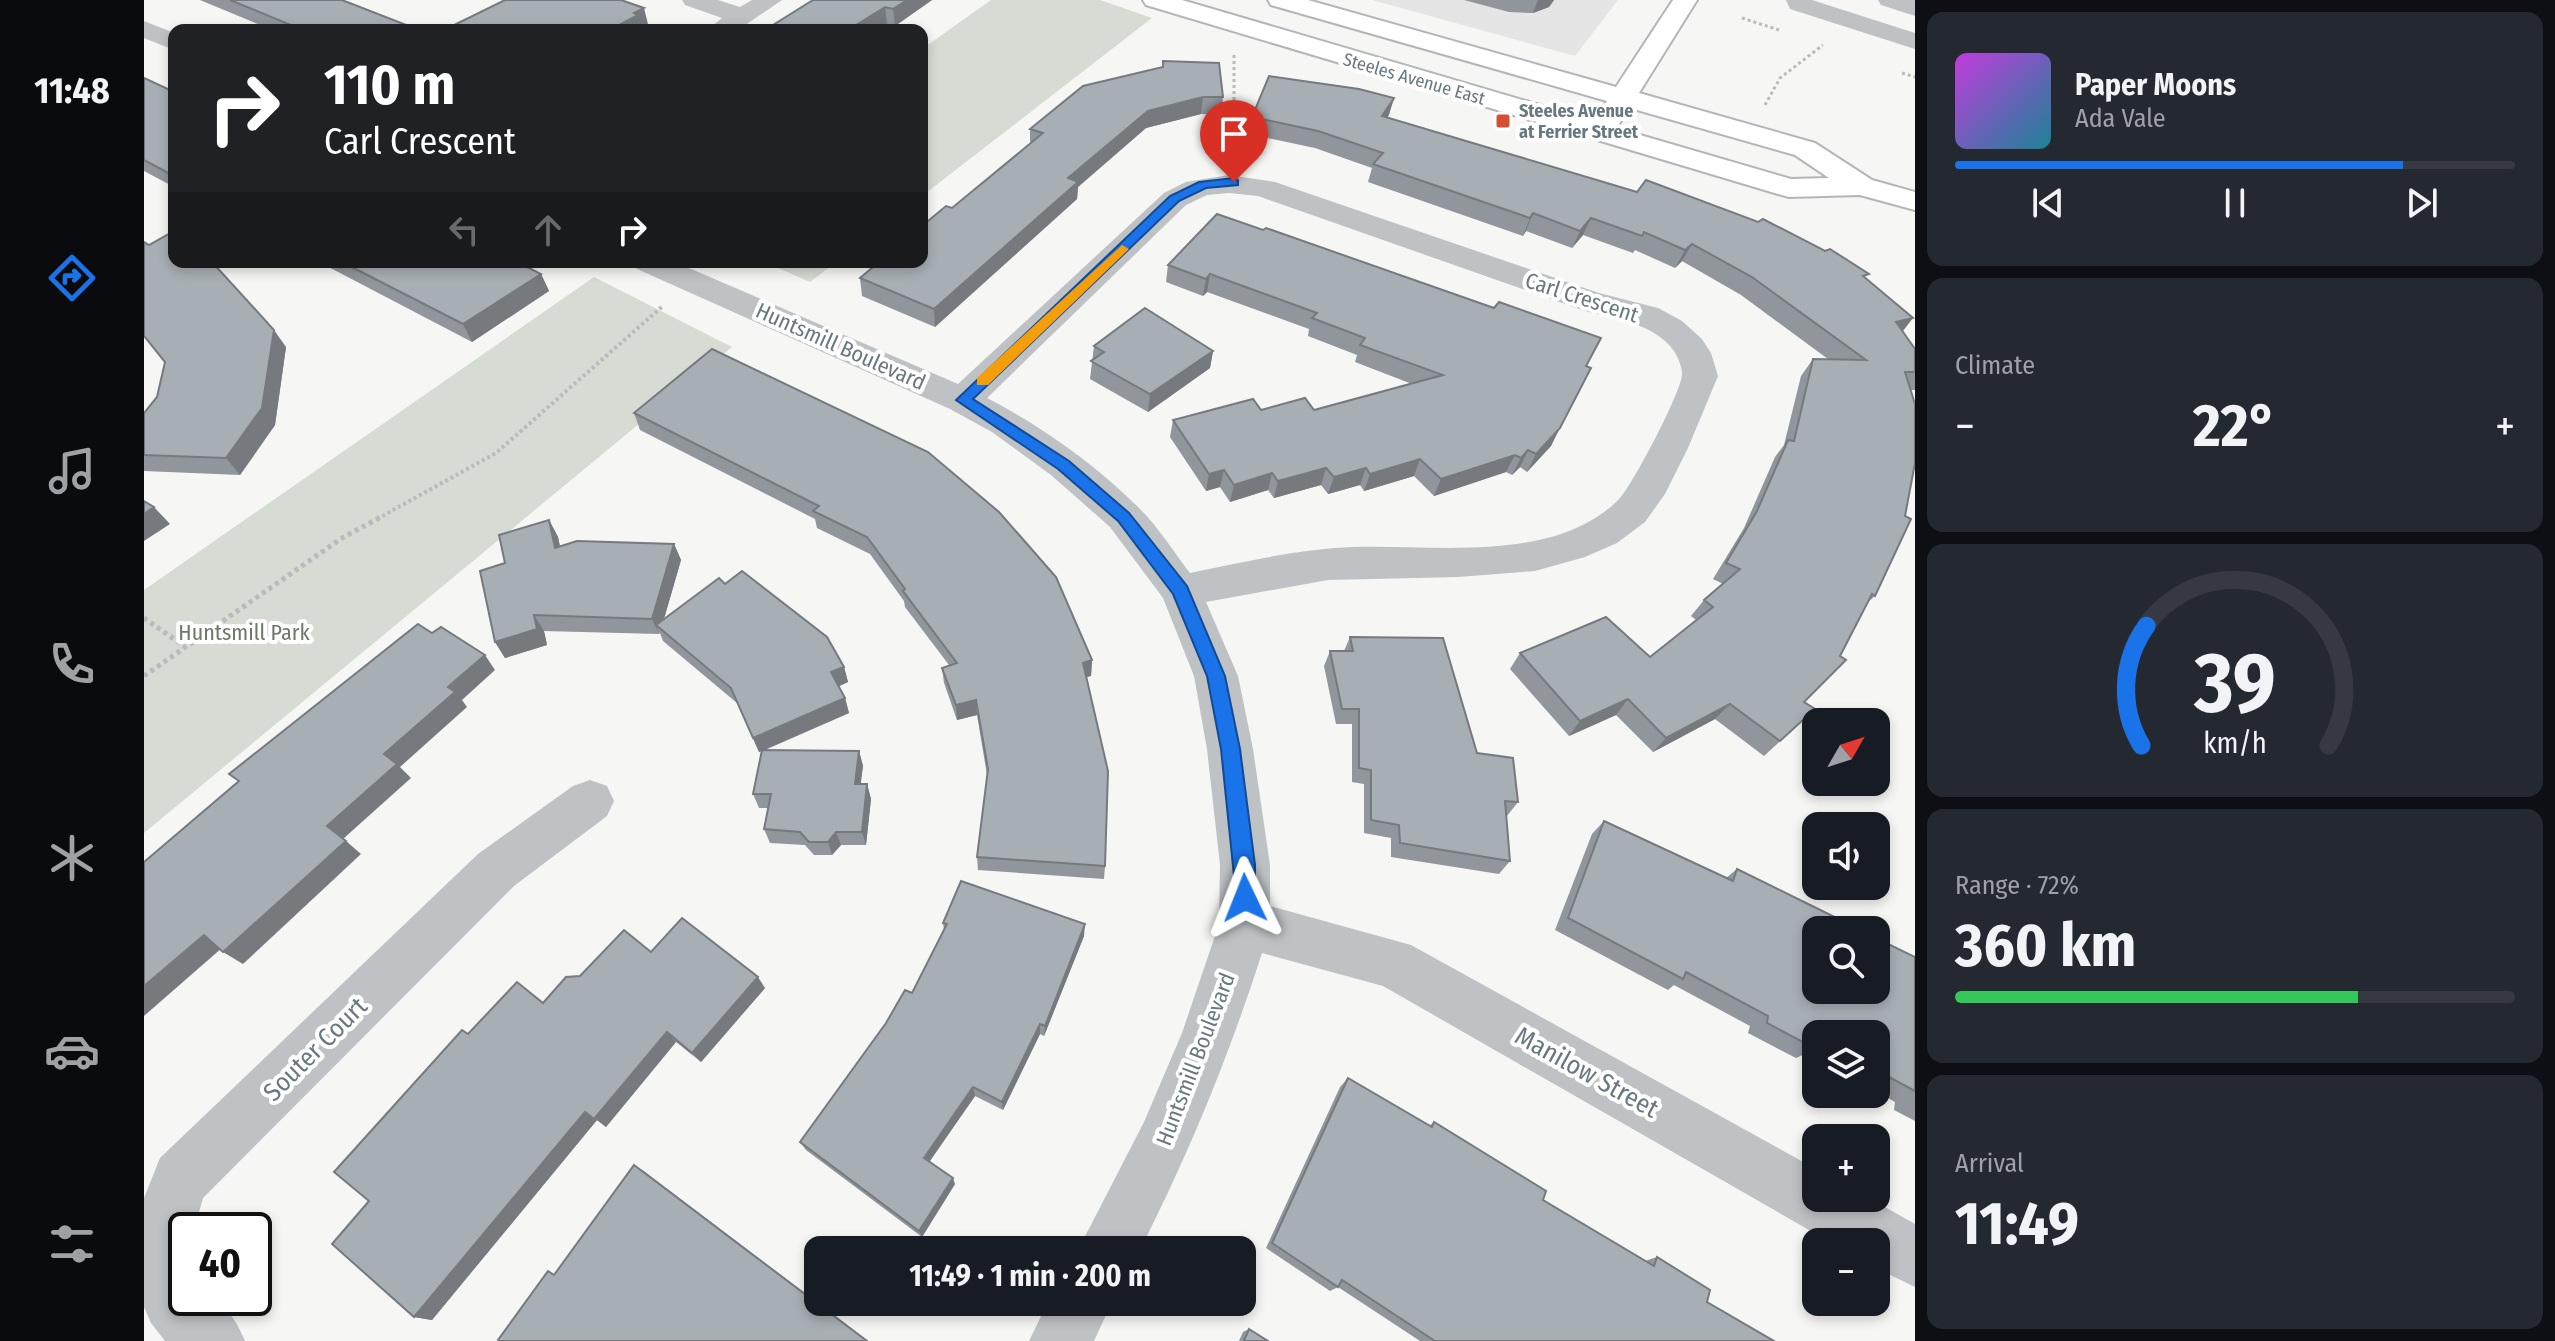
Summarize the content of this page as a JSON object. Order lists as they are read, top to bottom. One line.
{"streets":{"main road":["Steeles Avenue East"],"street":["Carl Crescent","Huntsmill Boulevard","Souter Court","Manilow Street"]},"crossings":[["Carl Crescent","Huntsmill Boulevard"],["Huntsmill Boulevard","Manilow Street"]],"parks":["Huntsmill Park"],"places":{"transit":["Steeles Avenue at Ferrier Street"]},"north":"top right","page":{"tabs":"11:48","turn":["110 m","Carl Crescent"],"song":["Paper Moons","Ada Vale"],"tile":["Climate",["Range · 72%","360 km"],["Arrival","11:49"]],"heat":["−","22°","+"],"map_buttons":["+","−"],"limit":"40","trip":"11:49 · 1 min · 200 m","gauge":["39","km/h"]}}
